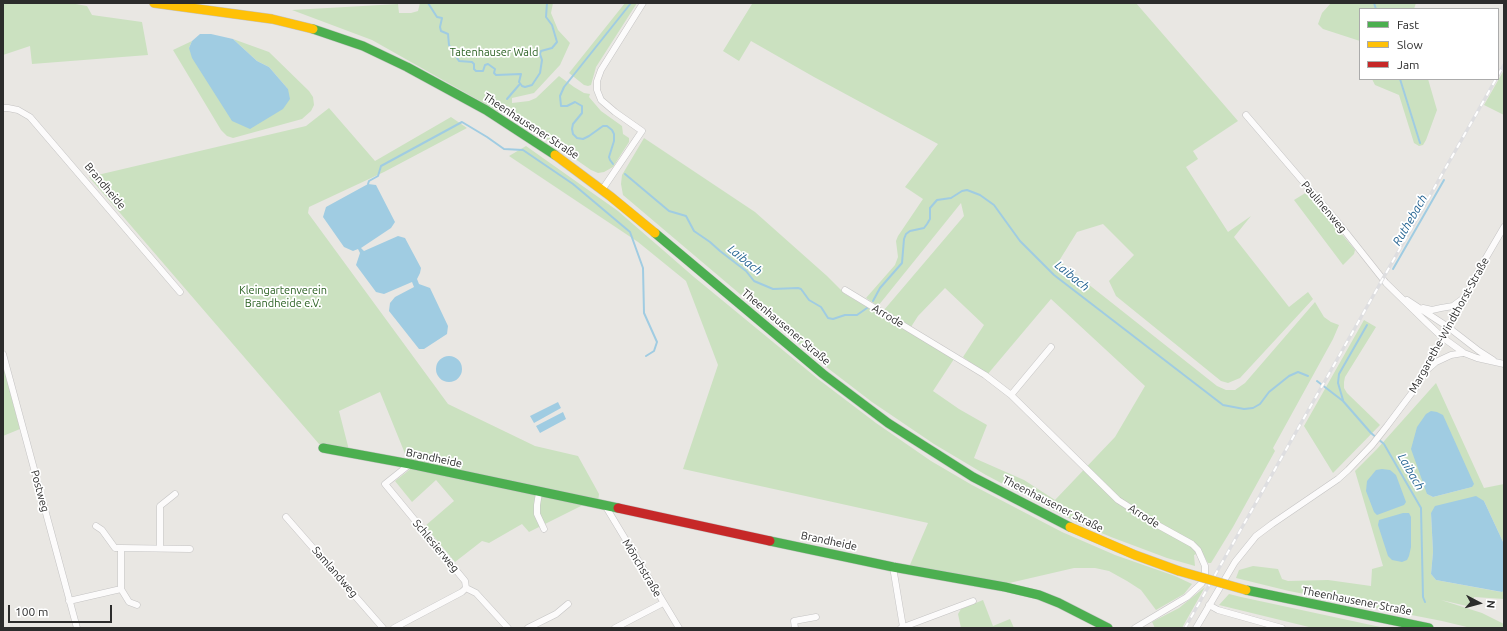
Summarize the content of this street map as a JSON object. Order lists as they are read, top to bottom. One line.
{"streets":{"main road":["Theenhausener Straße","Brandheide"],"street":["Paulinenweg","Arrode","Margarethe-Windthorst-Straße","Postweg","Schlesierweg","Mönchstraße","Samlandweg"]},"crossings":[["Brandheide","Schlesierweg"],["Brandheide","Mönchstraße"],["Paulinenweg","Margarethe-Windthorst-Straße"]],"water":["Ruthebach","Laibach"],"parks":["Tatenhauser Wald","Kleingartenverein Brandheide e.V."],"legend":["Fast","Slow","Jam"],"scale_bar":"100 m","north":"right"}
